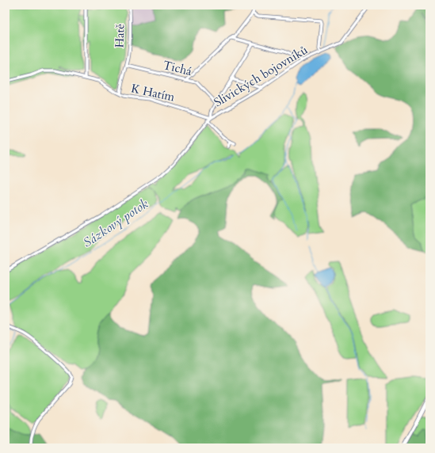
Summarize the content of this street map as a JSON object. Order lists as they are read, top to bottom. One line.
{"streets":{"street":["Hatě","Tichá","Slivických bojovníků","K Hatím"]},"crossings":[["Hatě","Tichá"],["Hatě","K Hatím"],["Tichá","K Hatím"],["Slivických bojovníků","K Hatím"]],"water":["Sázkový potok"]}
